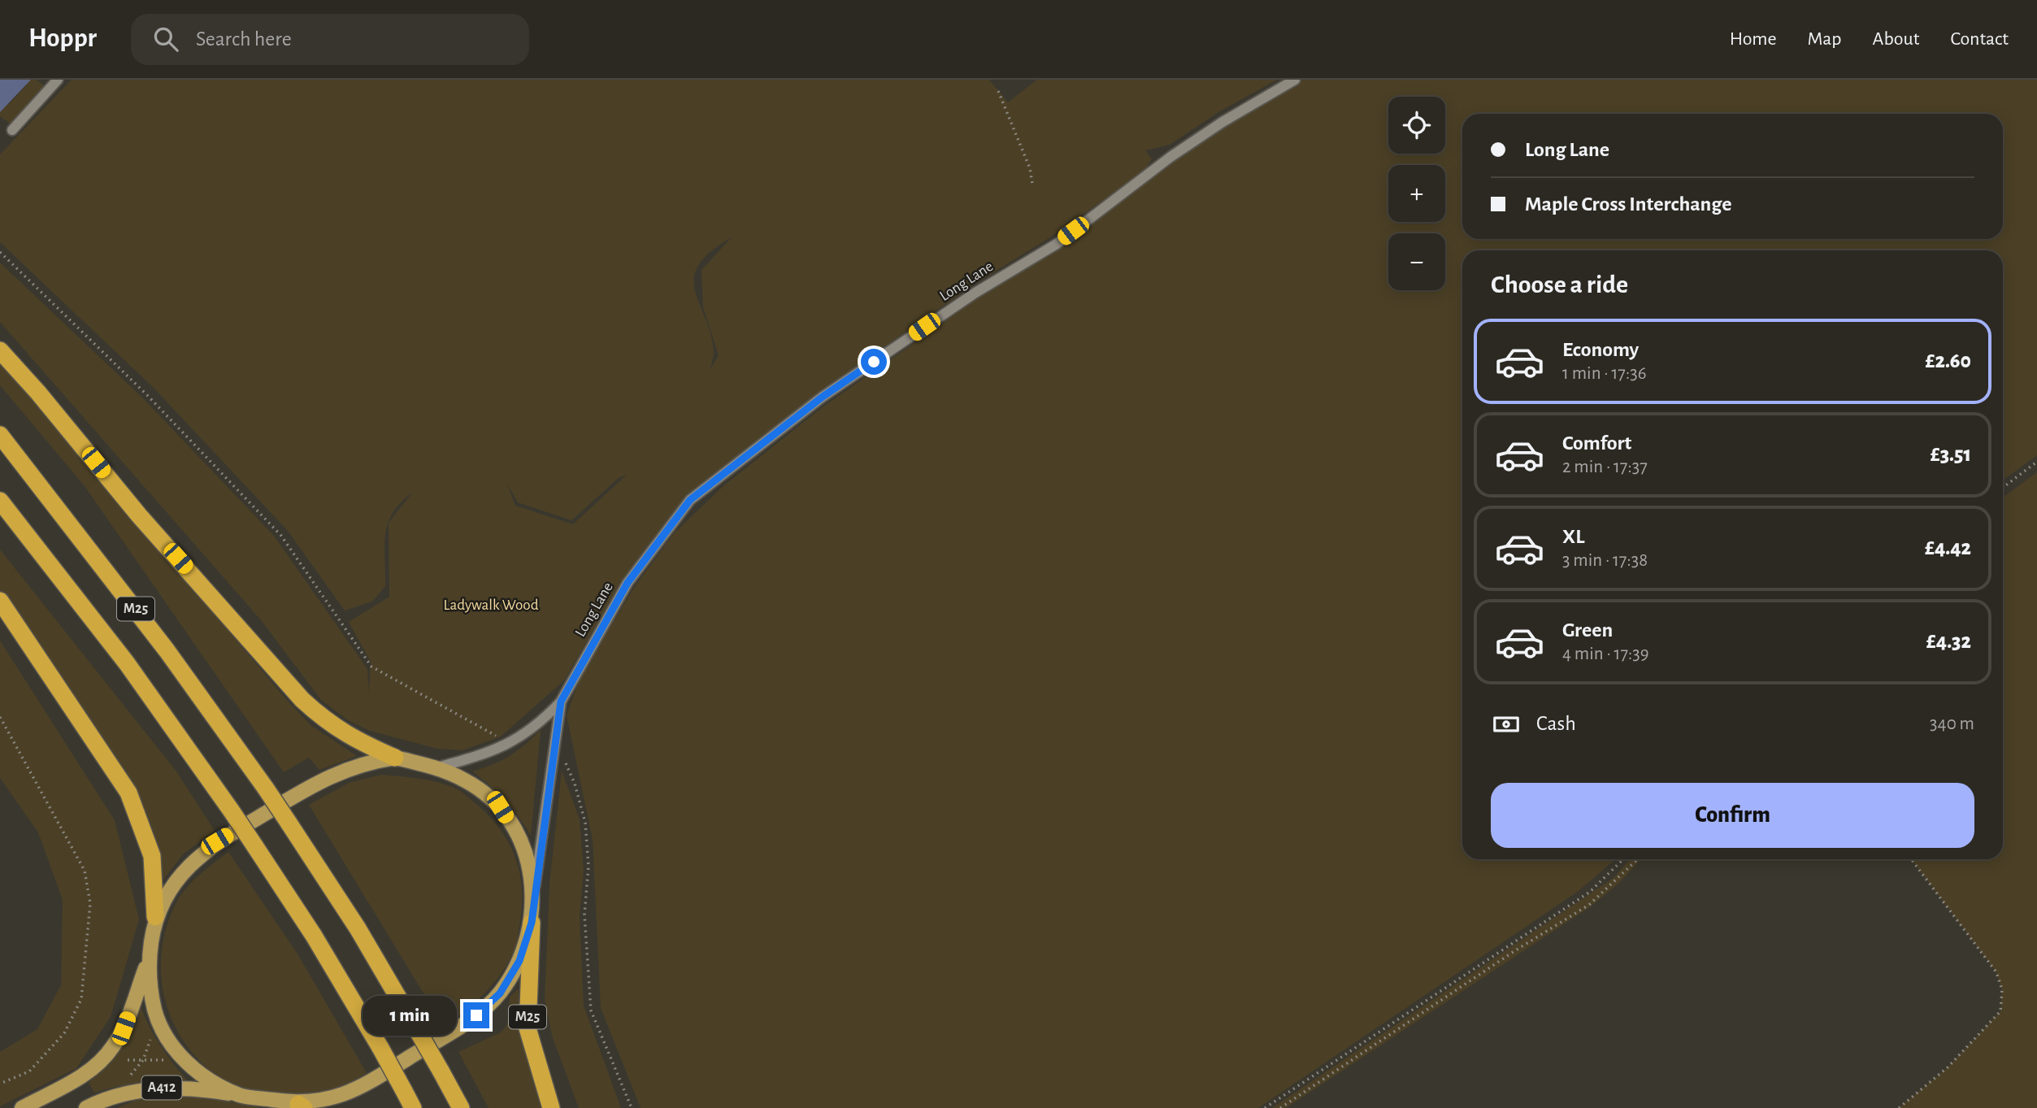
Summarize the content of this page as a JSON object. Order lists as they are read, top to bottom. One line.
{"streets":{"highway":["M25"],"main road":["A412"],"street":["Long Lane"]},"parks":["Ladywalk Wood"],"page":{"header":"Hoppr","search":"Search here","nav":["Home","Map","About","Contact"],"map_buttons":["+","−"],"banner":["Long Lane","Maple Cross Interchange"],"heading":"Choose a ride","list":[{"name":"Economy","note":"1 min · 17:36","value":"£2.60"},{"name":"Comfort","note":"2 min · 17:37","value":"£3.51"},{"name":"XL","note":"3 min · 17:38","value":"£4.42"},{"name":"Green","note":"4 min · 17:39","value":"£4.32"}],"pay":["Cash","340 m"],"buttons":"Confirm","bubble":"1 min"}}
